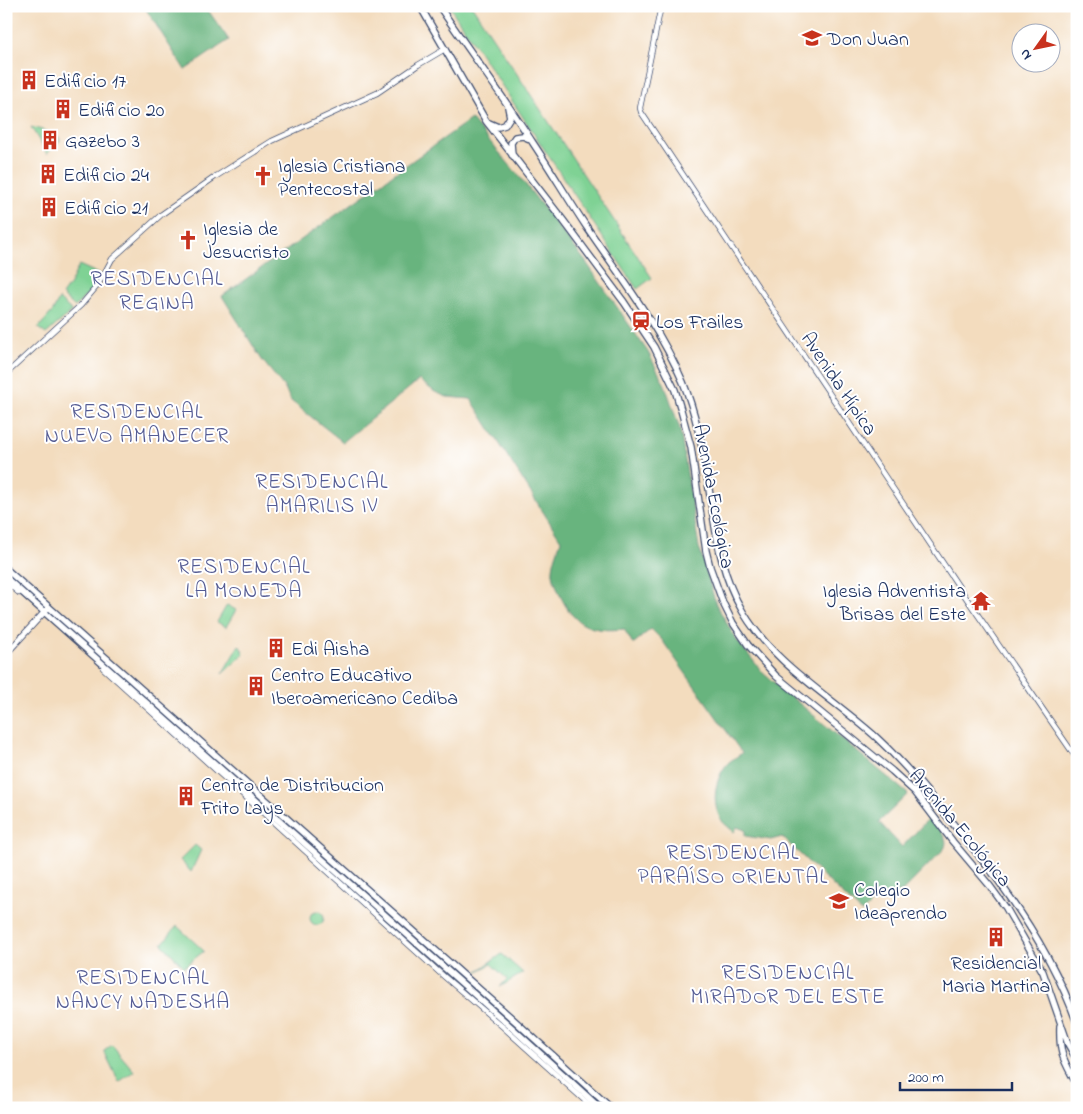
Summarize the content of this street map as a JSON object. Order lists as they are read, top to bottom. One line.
{"streets":{"main road":["Avenida Ecológica"],"street":["Avenida Hípica"]},"districts":["RESIDENCIAL REGINA","RESIDENCIAL NUEVO AMANECER","RESIDENCIAL AMARILIS IV","RESIDENCIAL LA MONEDA","RESIDENCIAL PARAÍSO ORIENTAL","RESIDENCIAL MIRADOR DEL ESTE","RESIDENCIAL NANCY NADESHA"],"places":{"school or university":["Don Juan","Colegio Ideaprendo"],"building":["Edificio 17","Edificio 20","Gazebo 3","Edificio 24","Edificio 21","Edi Aisha","Centro Educativo Iberoamericano Cediba","Centro de Distribucion Frito Lays","Residencial Maria Martina"],"church":["Iglesia Cristiana Pentecostal","Iglesia de Jesucristo"],"station":["Los Frailes"],"temple":["Iglesia Adventista Brisas del Este"]},"scale_bar":"200 m","north":"bottom left"}
